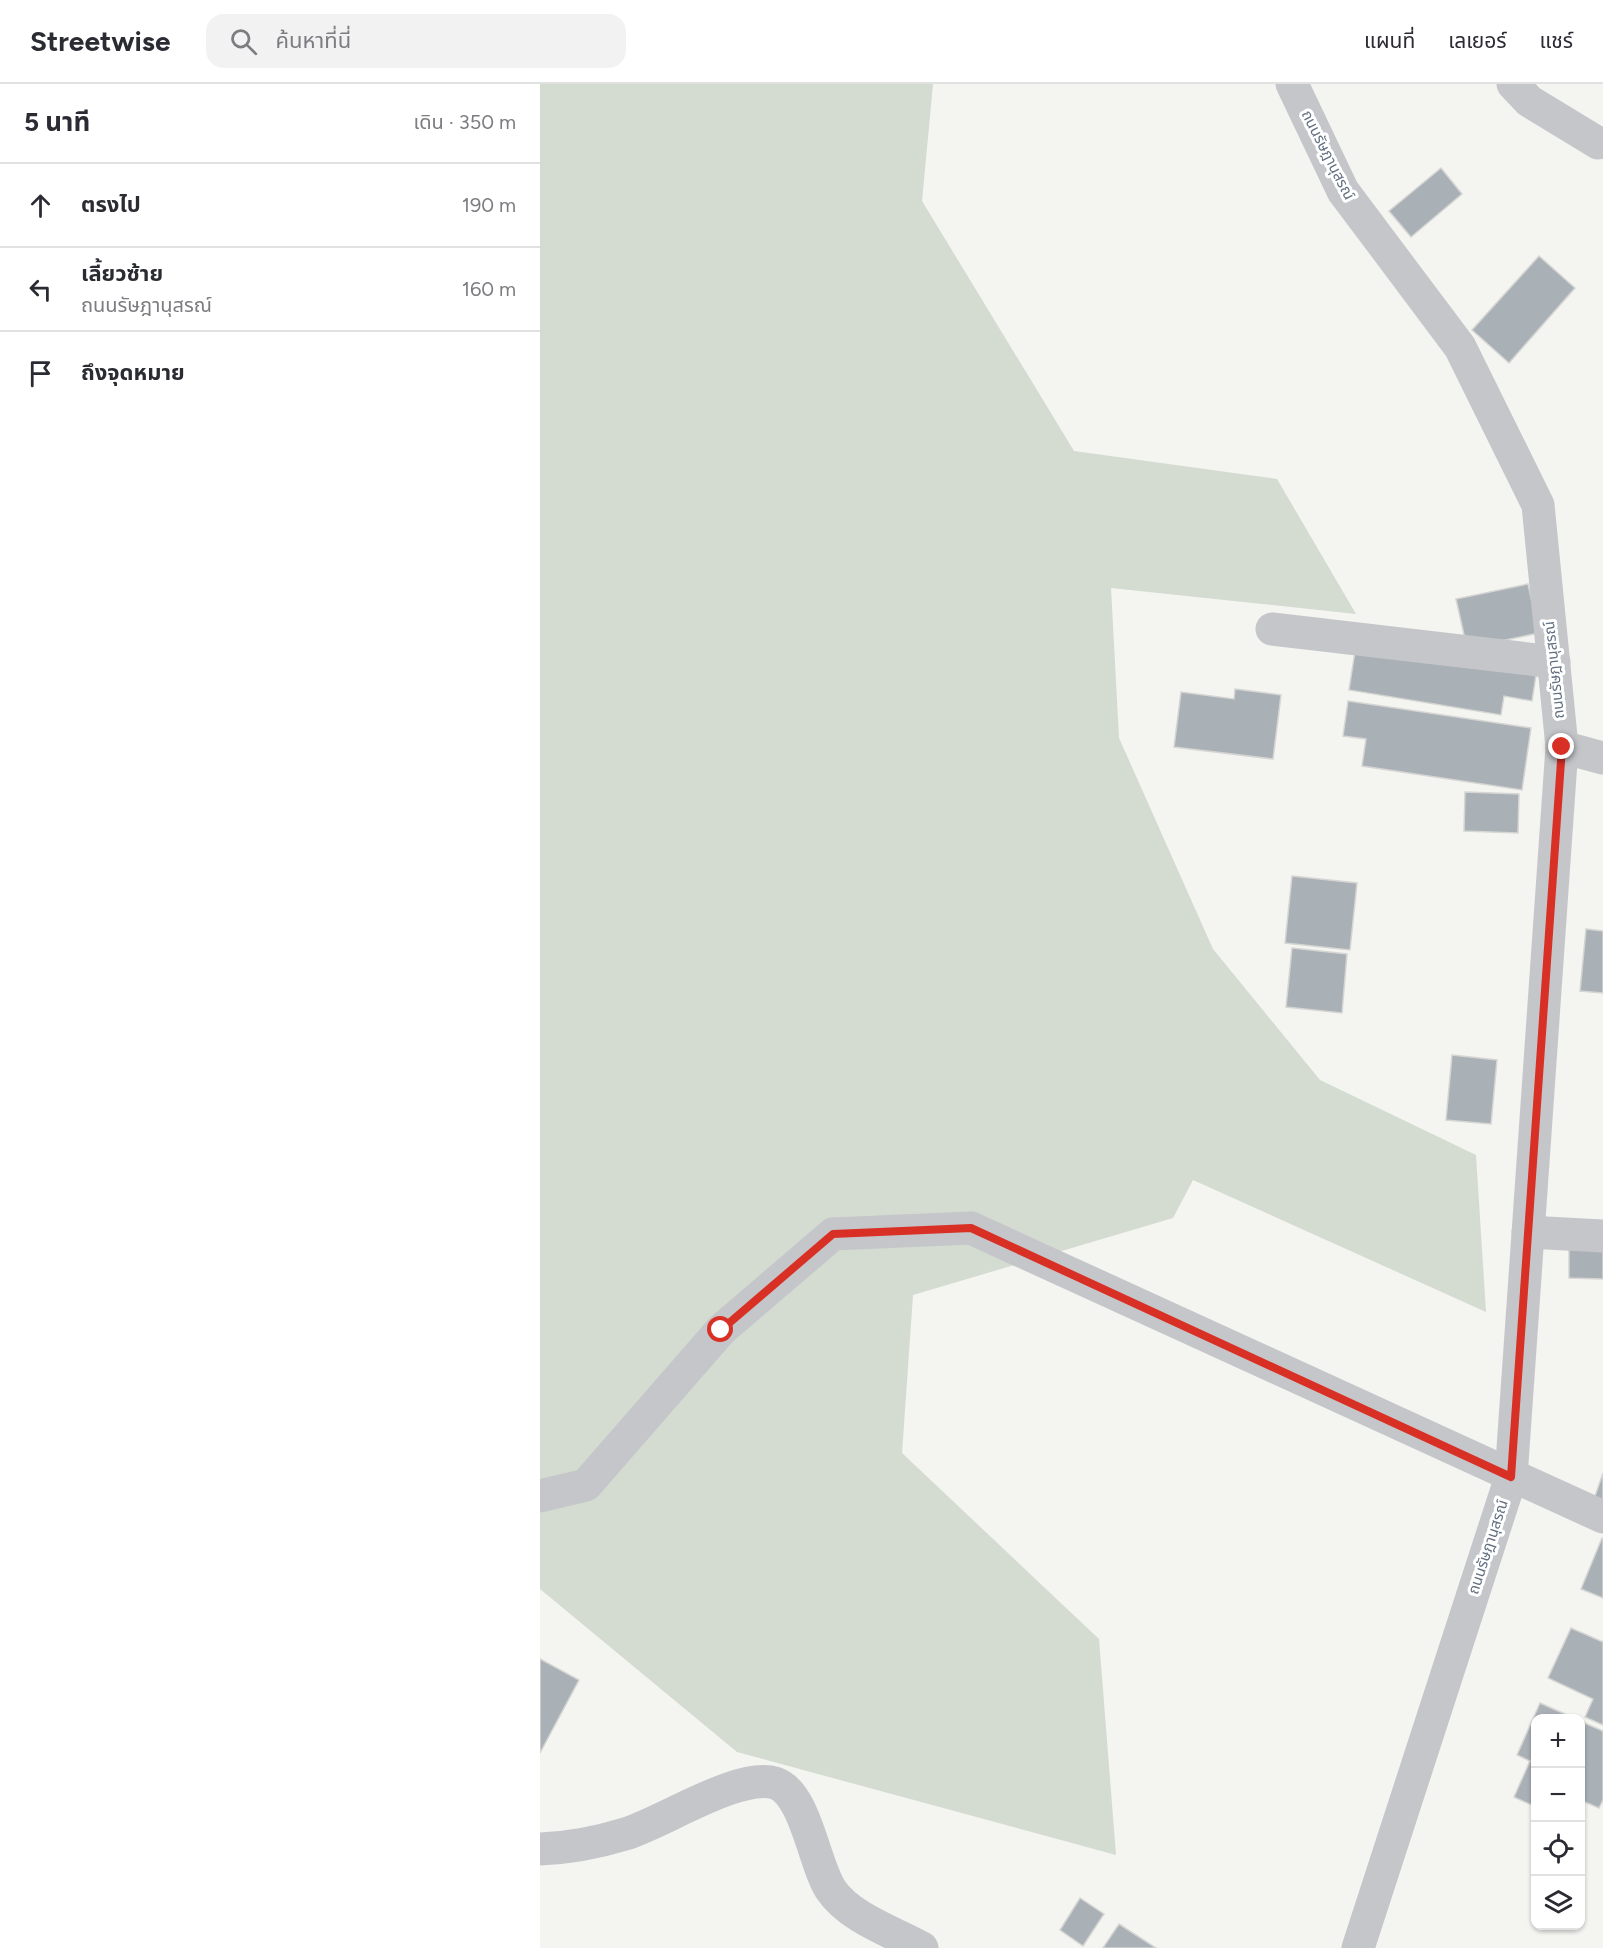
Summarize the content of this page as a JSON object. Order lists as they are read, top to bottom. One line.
{"streets":{"street":["ถนนรัษฎานุสรณ์"]},"page":{"header":"Streetwise","search":"ค้นหาที่นี่","nav":["แผนที่","เลเยอร์","แชร์"],"heading":["5 นาที","เดิน · 350 m"],"list":[["ตรงไป","190 m"],["เลี้ยวซ้าย","ถนนรัษฎานุสรณ์","160 m"],"ถึงจุดหมาย"],"map_buttons":["+","−"]}}
